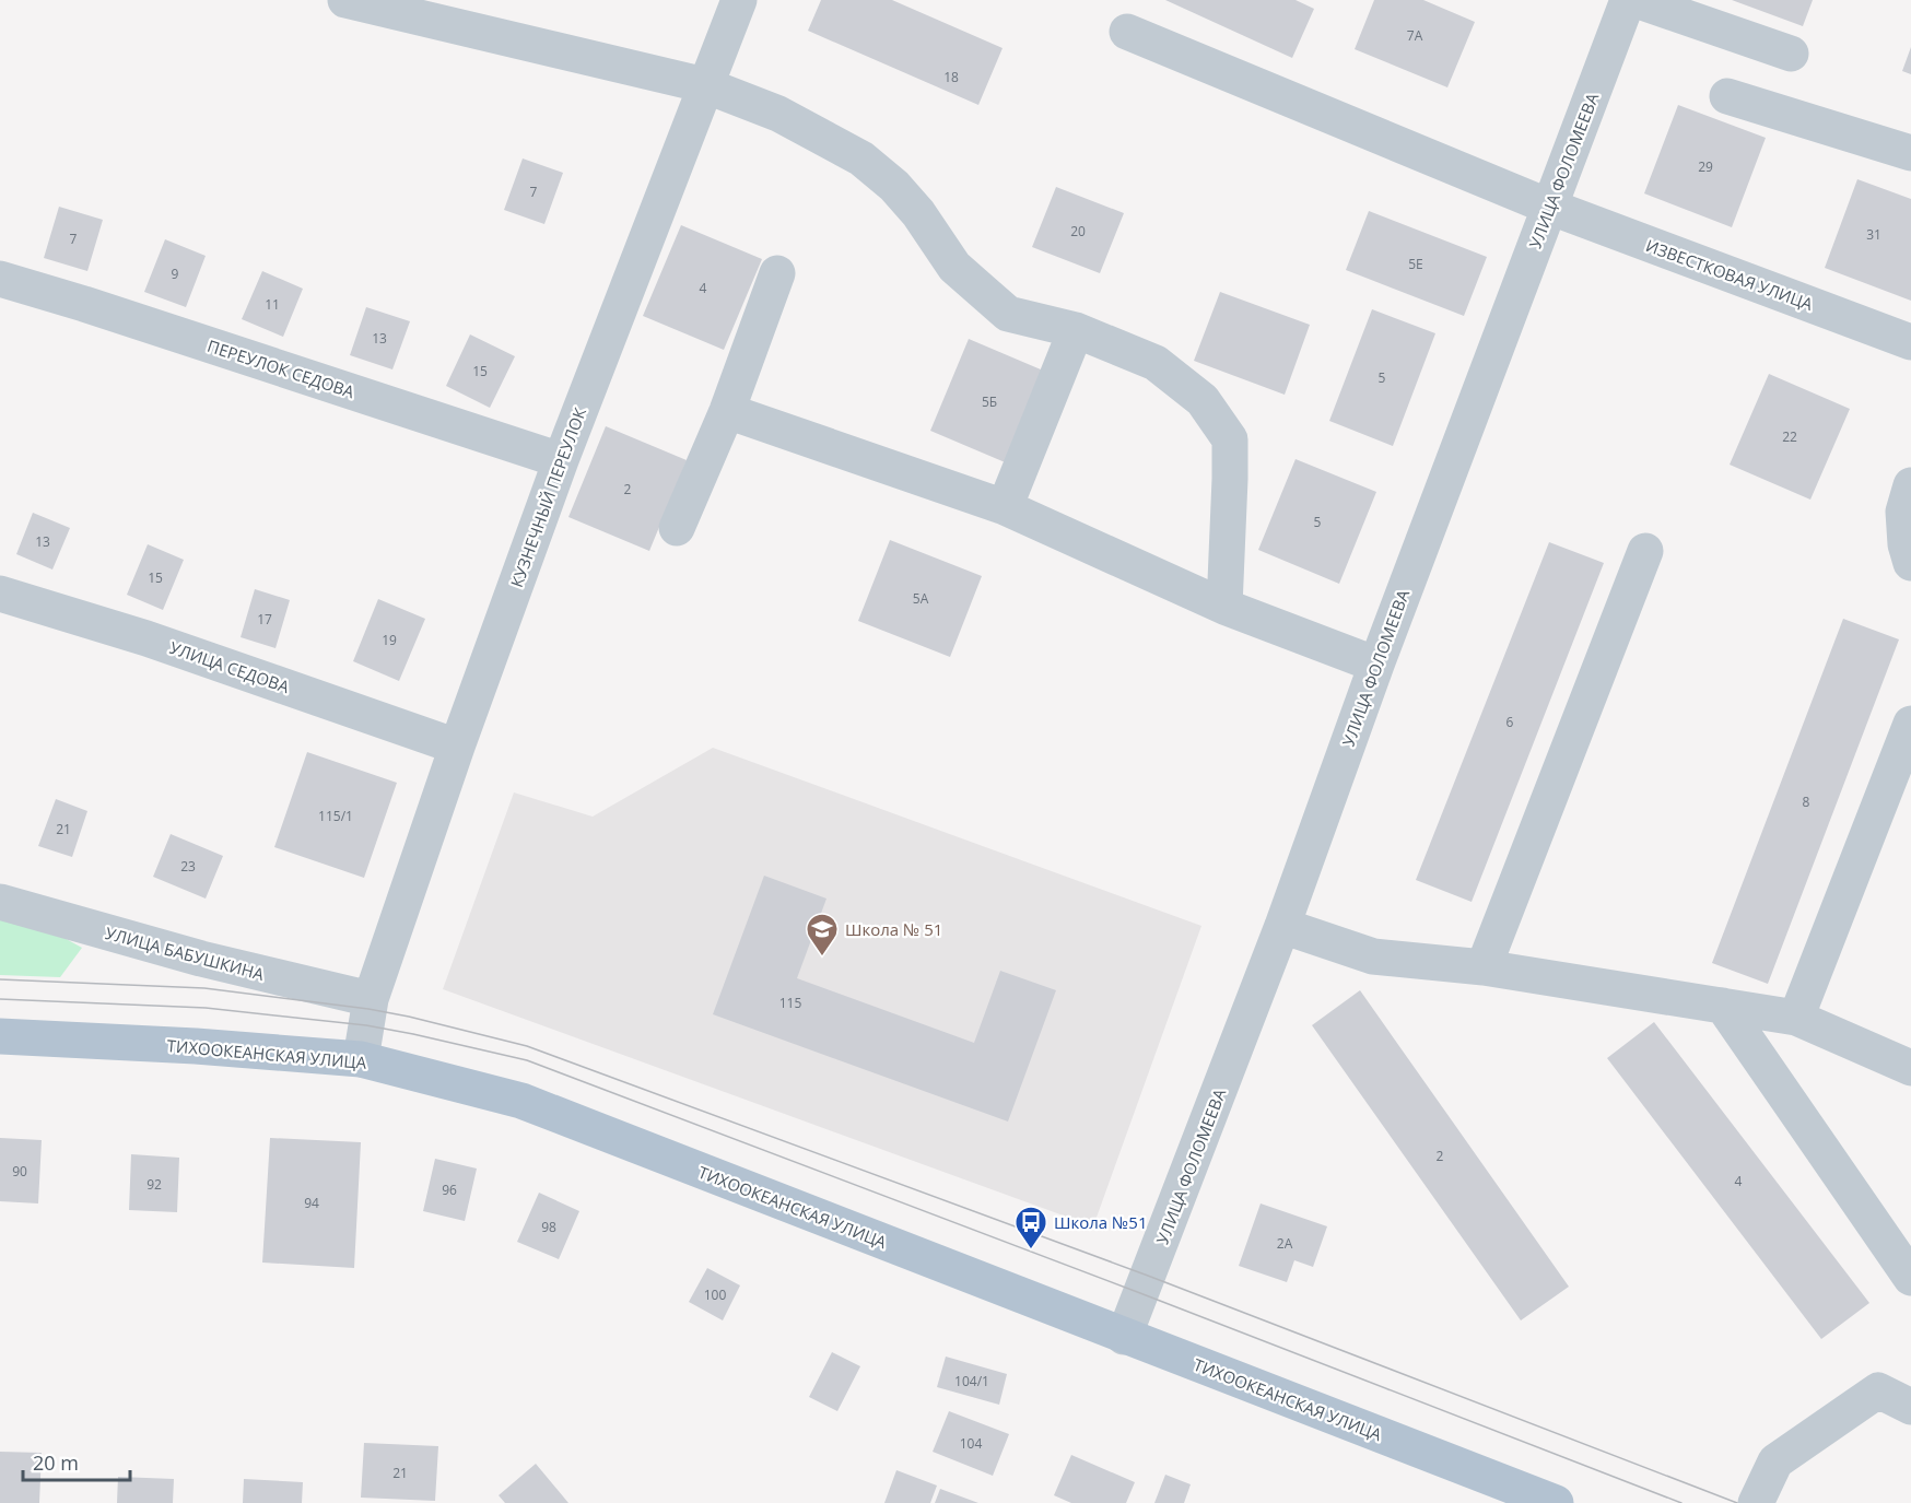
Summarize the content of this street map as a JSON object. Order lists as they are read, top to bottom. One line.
{"streets":{"main road":["ТИХООКЕАНСКАЯ УЛИЦА"],"street":["УЛИЦА ФОЛОМЕЕВА","ИЗВЕСТКОВАЯ УЛИЦА","ПЕРЕУЛОК СЕДОВА","КУЗНЕЧНЫЙ ПЕРЕУЛОК","УЛИЦА СЕДОВА","УЛИЦА БАБУШКИНА"]},"crossings":[["УЛИЦА ФОЛОМЕЕВА","ИЗВЕСТКОВАЯ УЛИЦА"],["УЛИЦА ФОЛОМЕЕВА","ТИХООКЕАНСКАЯ УЛИЦА"],["ПЕРЕУЛОК СЕДОВА","КУЗНЕЧНЫЙ ПЕРЕУЛОК"],["КУЗНЕЧНЫЙ ПЕРЕУЛОК","УЛИЦА СЕДОВА"],["КУЗНЕЧНЫЙ ПЕРЕУЛОК","УЛИЦА БАБУШКИНА"],["КУЗНЕЧНЫЙ ПЕРЕУЛОК","ТИХООКЕАНСКАЯ УЛИЦА"]],"places":{"school or university":["Школа № 51"],"bus stop":["Школа №51"]},"house_numbers":["7А","18","29","7","20","31","7","5Е","9","4","11","13","15","5","5Б","22","2","5","13","15","5А","17","19","6","8","115/1","21","23","115","2","90","4","92","96","94","98","2А","100","104/1","104","21"],"scale_bar":"20 m"}
